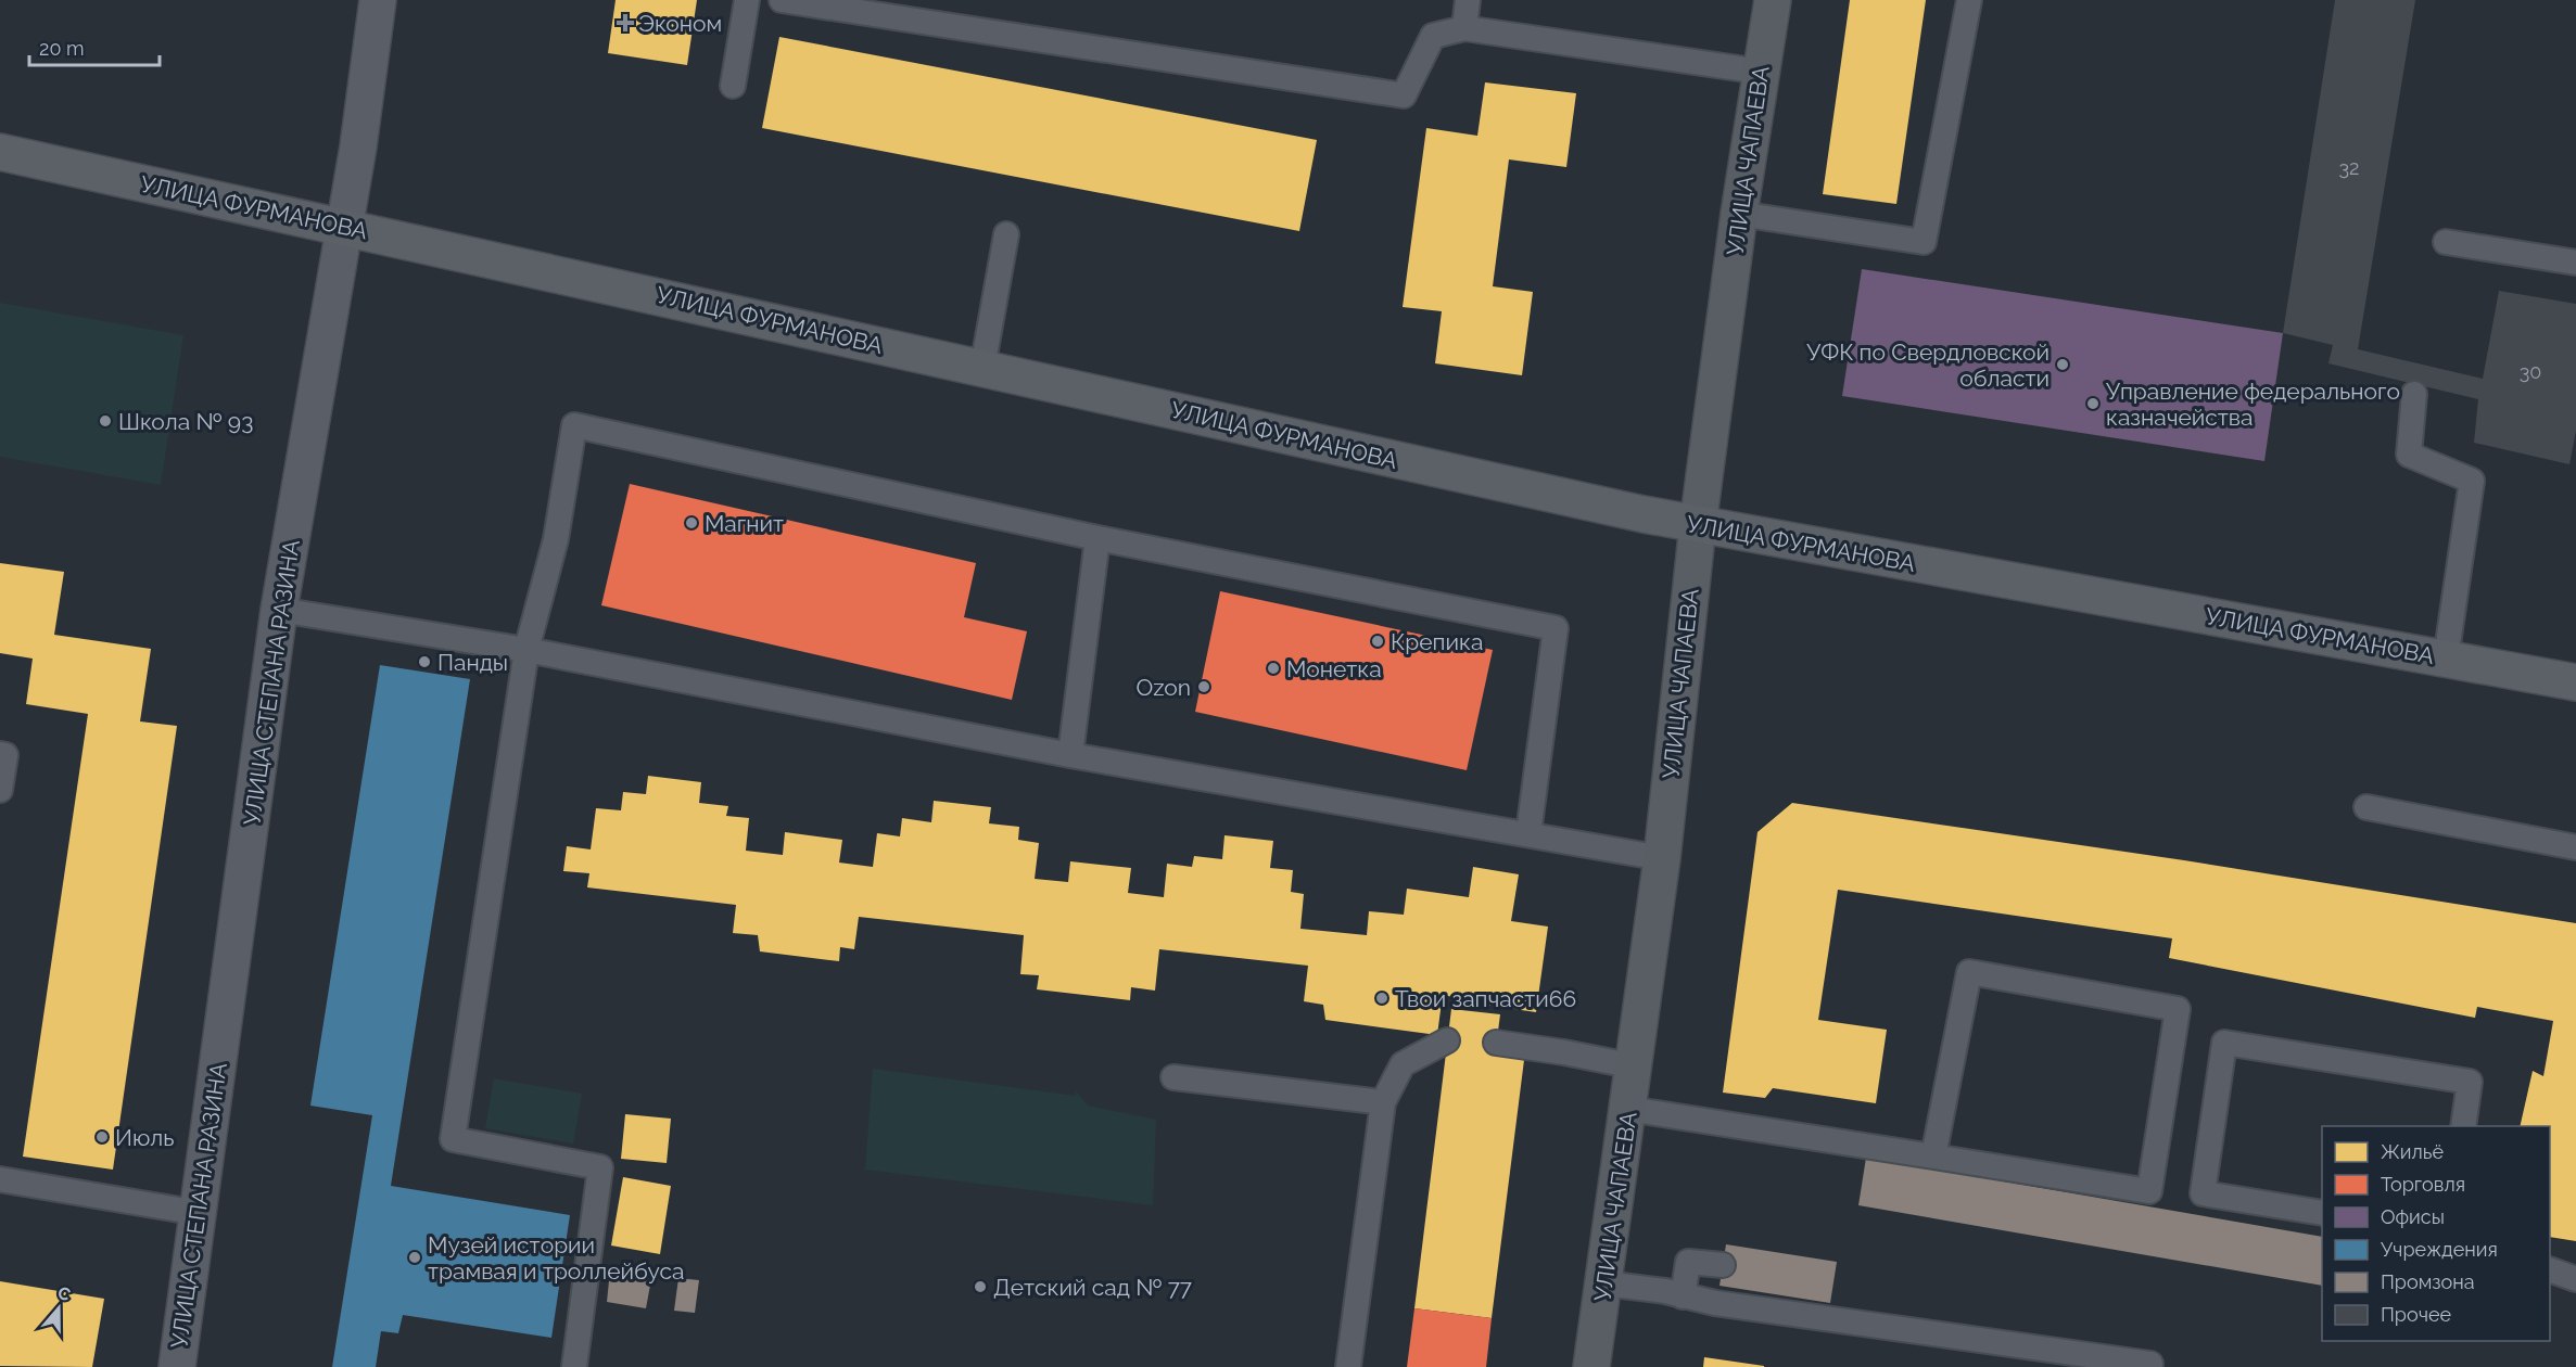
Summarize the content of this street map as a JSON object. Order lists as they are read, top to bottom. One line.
{"streets":{"main road":["УЛИЦА ЧАПАЕВА","УЛИЦА ФУРМАНОВА"],"street":["УЛИЦА СТЕПАНА РАЗИНА"]},"crossings":[["УЛИЦА ЧАПАЕВА","УЛИЦА ФУРМАНОВА"],["УЛИЦА ФУРМАНОВА","УЛИЦА СТЕПАНА РАЗИНА"]],"places":{"health":["Эконом"],"other":["УФК по Свердловской области","Управление федерального казначейства","Школа № 93","Магнит","Крепика","Панды","Монетка","Ozon","Твои запчасти66","Июль","Музей истории трамвая и троллейбуса","Детский сад № 77"]},"house_numbers":["32","30"],"legend":["Жильё","Торговля","Офисы","Учреждения","Промзона","Прочее"],"scale_bar":"20 m","north":"top"}
